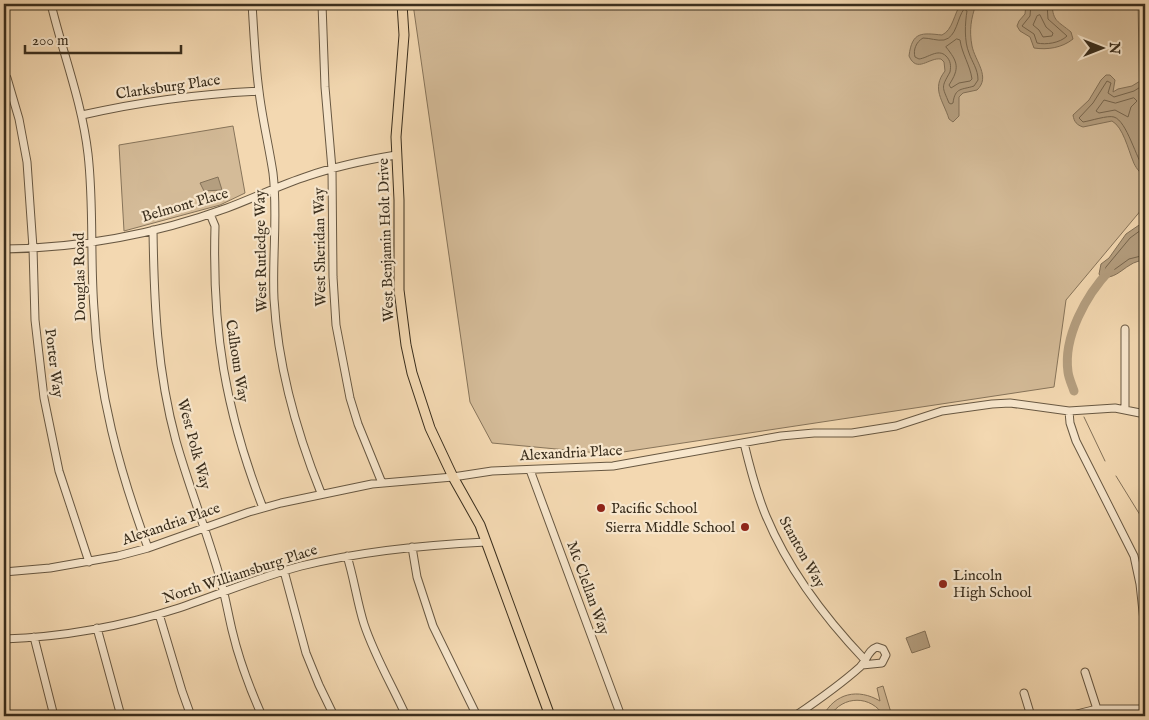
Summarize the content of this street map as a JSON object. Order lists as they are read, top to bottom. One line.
{"streets":{"main road":["West Benjamin Holt Drive"],"street":["Clarksburg Place","Belmont Place","West Sheridan Way","West Rutledge Way","Douglas Road","Calhoun Way","Porter Way","West Polk Way","Alexandria Place","Stanton Way","North Williamsburg Place","Mc Clellan Way"]},"crossings":[["Clarksburg Place","West Rutledge Way"],["Clarksburg Place","Douglas Road"],["Belmont Place","West Benjamin Holt Drive"],["Belmont Place","West Sheridan Way"],["Belmont Place","West Rutledge Way"],["Belmont Place","Douglas Road"],["Belmont Place","Calhoun Way"],["Belmont Place","Porter Way"],["Belmont Place","West Polk Way"],["West Benjamin Holt Drive","Alexandria Place"],["West Benjamin Holt Drive","North Williamsburg Place"],["West Sheridan Way","Alexandria Place"],["West Rutledge Way","Alexandria Place"],["Douglas Road","Alexandria Place"],["Calhoun Way","Alexandria Place"],["Porter Way","Alexandria Place"],["West Polk Way","Alexandria Place"],["West Polk Way","North Williamsburg Place"],["Alexandria Place","Stanton Way"],["Alexandria Place","Mc Clellan Way"]],"places":["Pacific School","Sierra Middle School","Lincoln High School"],"scale_bar":"200 m","north":"right"}
